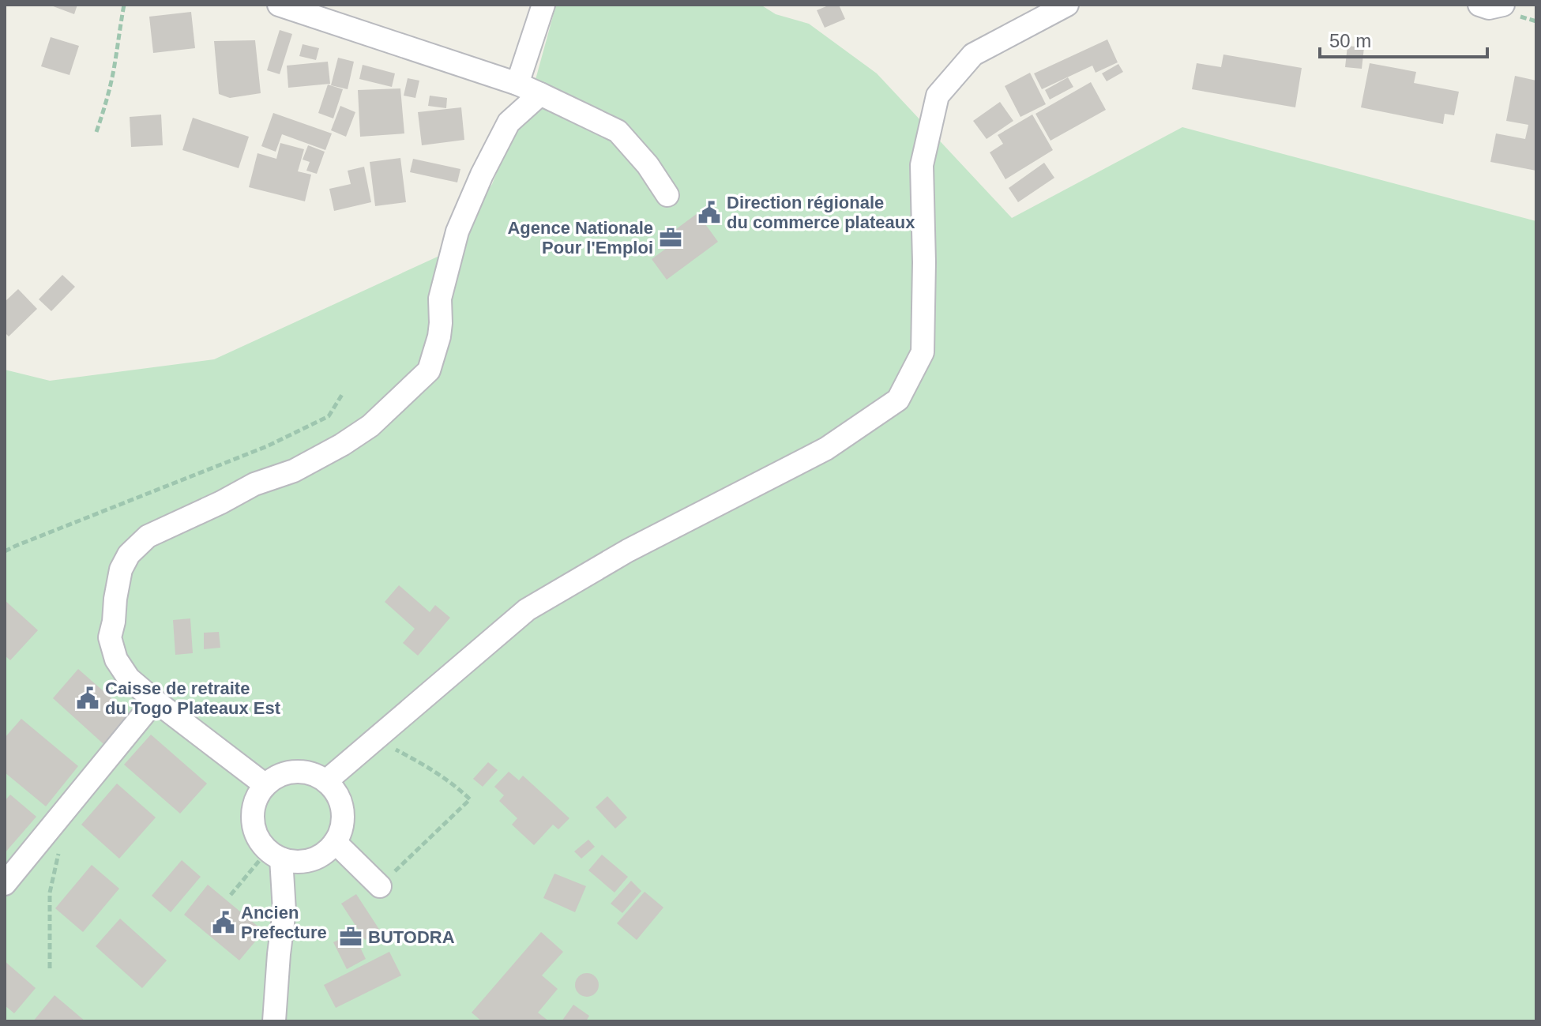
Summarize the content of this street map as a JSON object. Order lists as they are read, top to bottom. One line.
{"places":{"public building":["Direction régionale du commerce plateaux","Caisse de retraite du Togo Plateaux Est","Ancien Prefecture"],"office":["Agence Nationale Pour l'Emploi","BUTODRA"]},"scale_bar":"50 m"}
